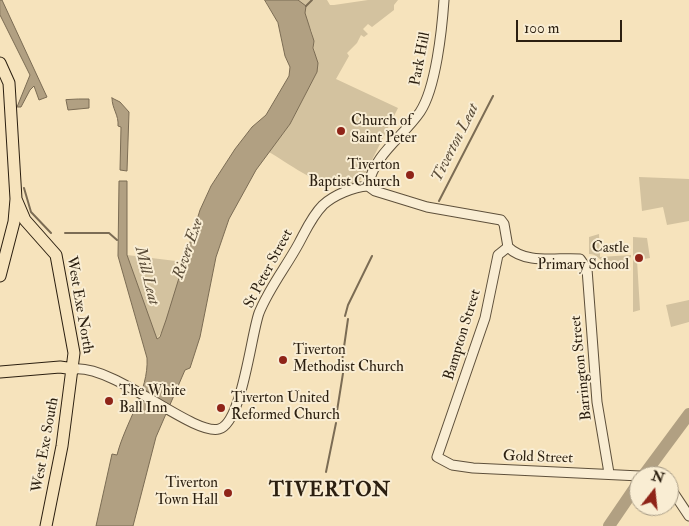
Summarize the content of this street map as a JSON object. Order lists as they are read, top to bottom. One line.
{"streets":{"main road":["West Exe North","West Exe South"],"street":["Park Hill","St Peter Street","Bampton Street","Barrington Street","Gold Street"]},"crossings":[["Park Hill","St Peter Street"],["St Peter Street","West Exe North"],["St Peter Street","West Exe South"],["West Exe North","West Exe South"],["Bampton Street","Barrington Street"],["Bampton Street","Gold Street"],["Barrington Street","Gold Street"]],"districts":["TIVERTON"],"water":["Tiverton Leat","River Exe","Mill Leat"],"places":["Church of Saint Peter","Tiverton Baptist Church","Castle Primary School","Tiverton Methodist Church","The White Ball Inn","Tiverton United Reformed Church","Tiverton Town Hall"],"scale_bar":"100 m","north":"top"}
